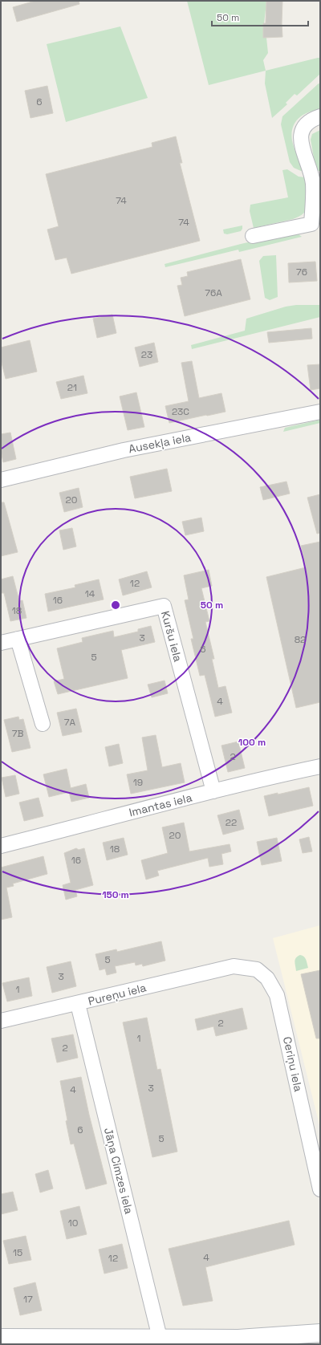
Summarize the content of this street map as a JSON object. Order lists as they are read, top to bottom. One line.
{"streets":{"street":["Ausekļa iela","Kuršu iela","Imantas iela","Pureņu iela","Ceriņu iela","Jāņa Cimzes iela"]},"crossings":[["Kuršu iela","Imantas iela"],["Pureņu iela","Ceriņu iela"],["Pureņu iela","Jāņa Cimzes iela"]],"house_numbers":["6","74","74","76","76A","23","21","23C","20","12","14","16","18","3","82","6","5","4","7A","7B","2","19","22","20","18","16","5","3","1","2","1","2","3","4","6","5","10","15","4","12","17"],"scale_bar":"50 m","rings":["50 m","100 m","150 m"]}
